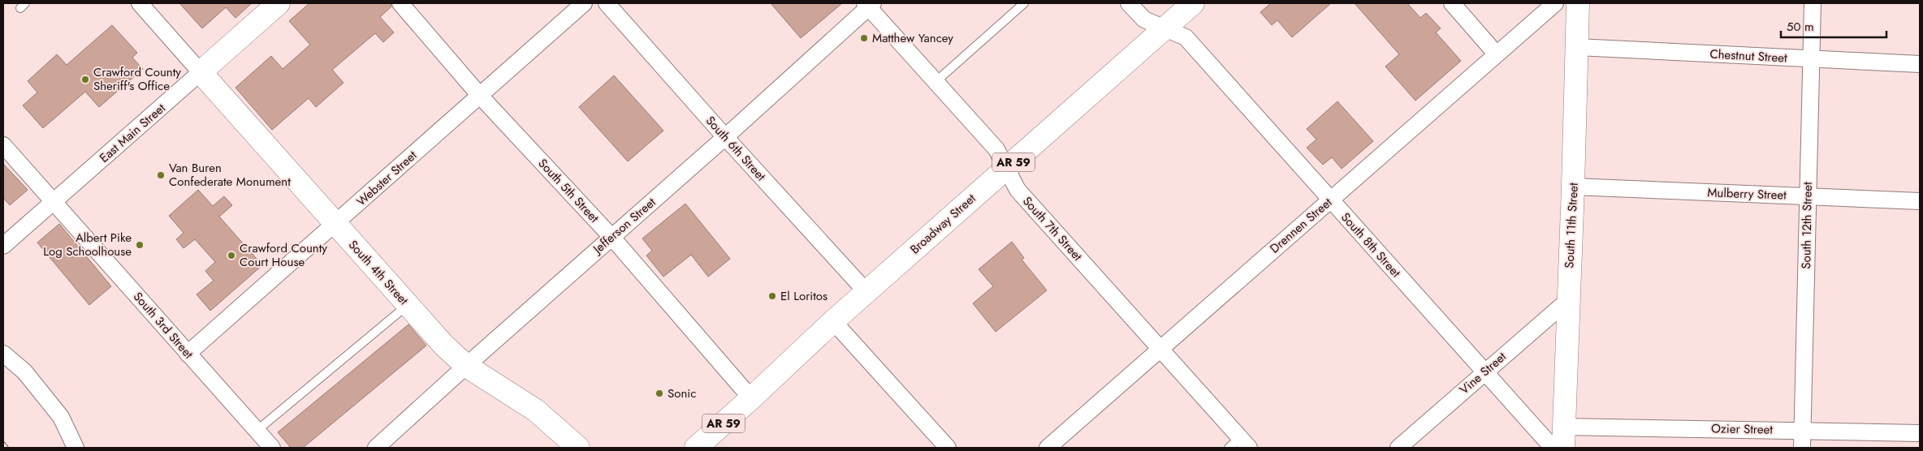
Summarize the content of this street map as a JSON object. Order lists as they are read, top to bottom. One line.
{"streets":{"street":["Chestnut Street","East Main Street","South 6th Street","AR 59","Webster Street","South 5th Street","Mulberry Street","Broadway Street","Jefferson Street","Drennen Street","South 11th Street","South 12th Street","South 7th Street","South 8th Street","South 4th Street","South 3rd Street","Vine Street","Ozier Street"]},"crossings":[["Chestnut Street","South 11th Street"],["Chestnut Street","South 12th Street"],["East Main Street","South 4th Street"],["East Main Street","South 3rd Street"],["South 6th Street","Broadway Street"],["South 6th Street","Jefferson Street"],["Webster Street","South 5th Street"],["Webster Street","South 4th Street"],["Webster Street","South 3rd Street"],["South 5th Street","Broadway Street"],["South 5th Street","Jefferson Street"],["Mulberry Street","South 11th Street"],["Mulberry Street","South 12th Street"],["Broadway Street","South 7th Street"],["Broadway Street","South 8th Street"],["Jefferson Street","South 7th Street"],["Jefferson Street","South 4th Street"],["Drennen Street","South 7th Street"],["Drennen Street","South 8th Street"],["South 11th Street","Vine Street"],["South 11th Street","Ozier Street"],["South 12th Street","Ozier Street"],["South 8th Street","Vine Street"]],"places":["Matthew Yancey","Crawford County Sheriff's Office","Van Buren Confederate Monument","Albert Pike Log Schoolhouse","Crawford County Court House","El Loritos","Sonic"],"scale_bar":"50 m"}
